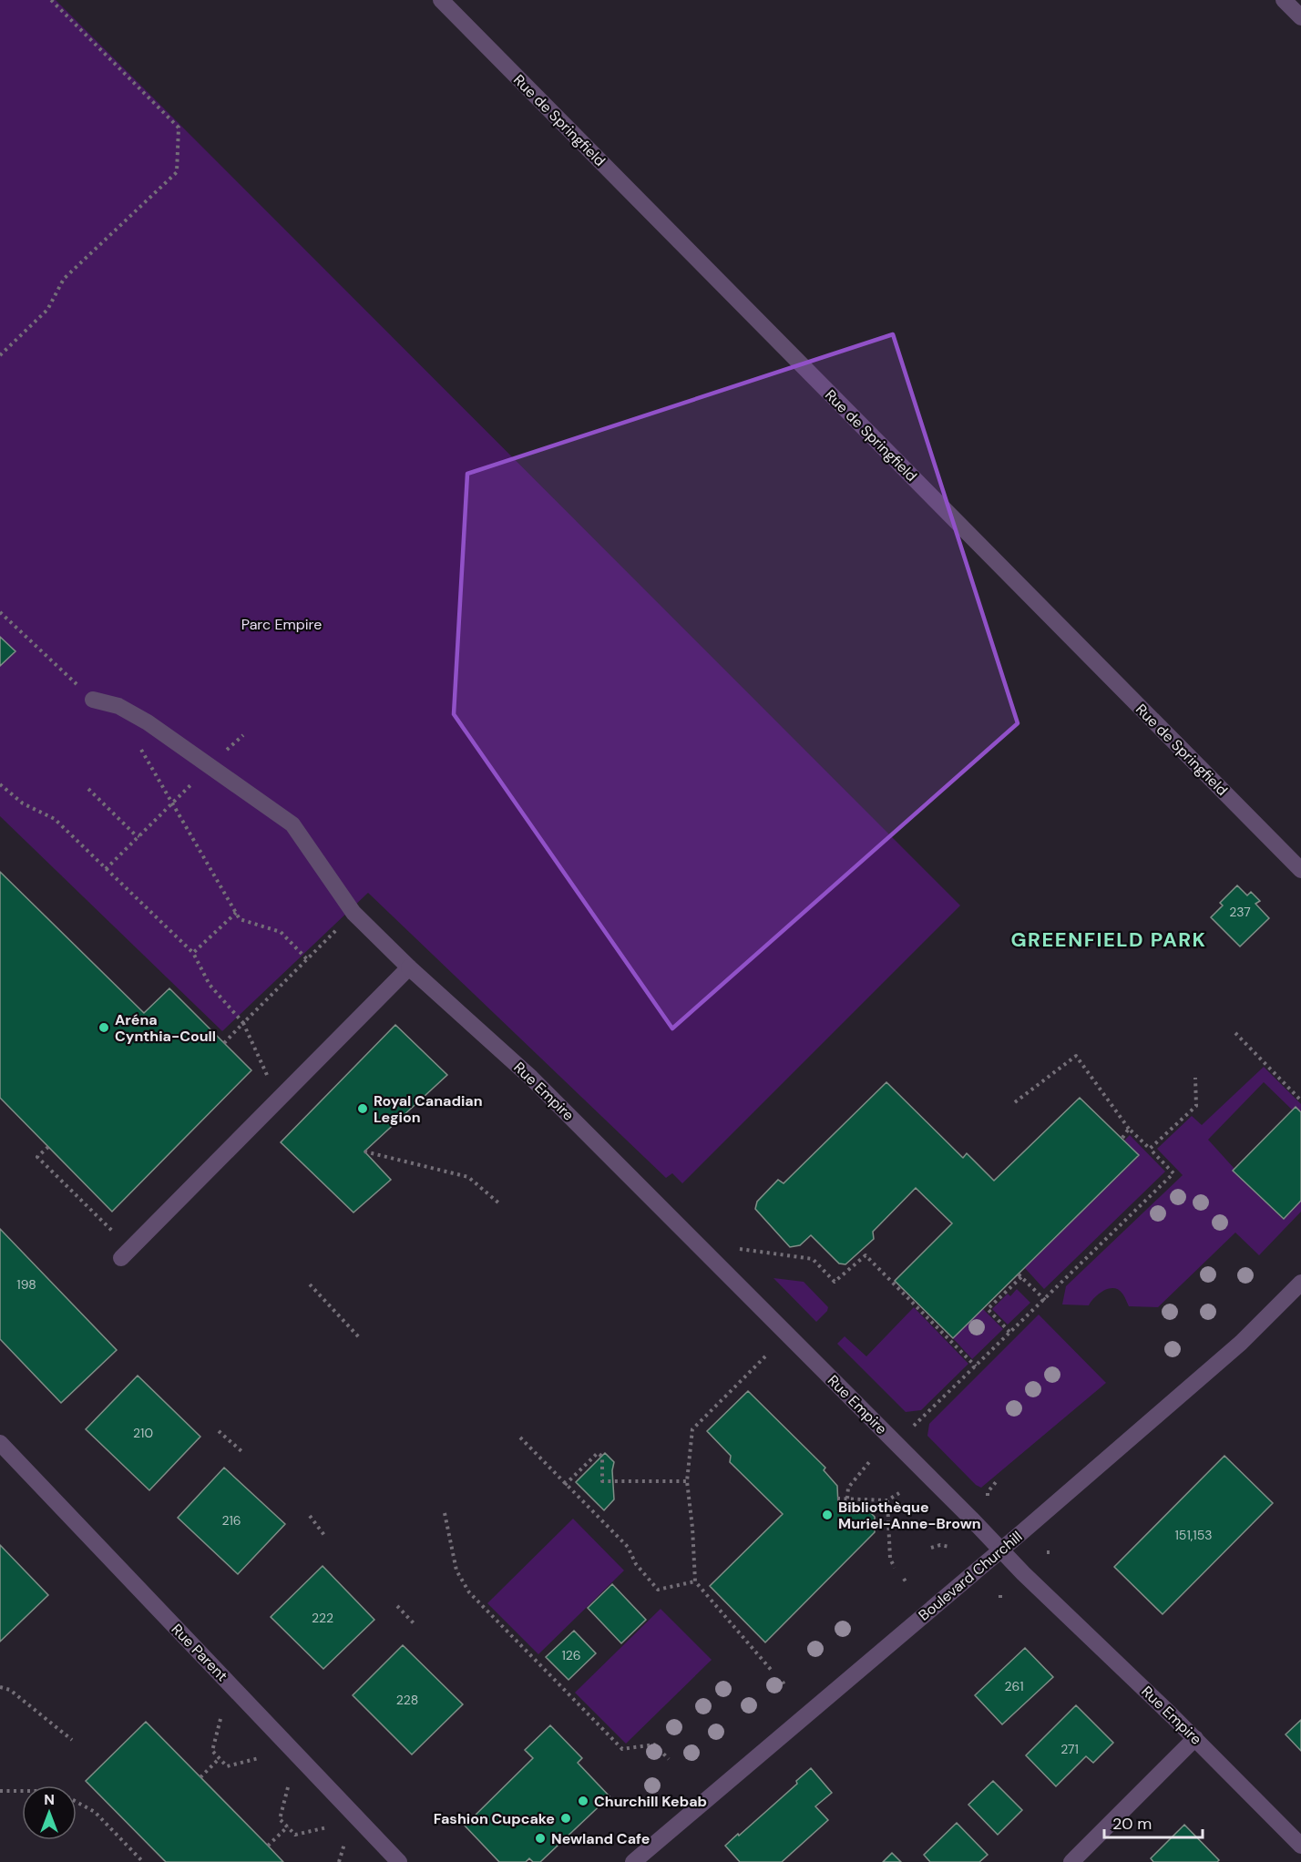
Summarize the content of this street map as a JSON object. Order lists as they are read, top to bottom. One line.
{"streets":{"street":["Rue de Springfield","Rue Empire","Boulevard Churchill","Rue Parent"]},"crossings":[["Rue Empire","Boulevard Churchill"]],"districts":["GREENFIELD PARK"],"parks":["Parc Empire"],"places":["Aréna Cynthia-Coull","Royal Canadian Legion","Bibliothèque Muriel-Anne-Brown","Churchill Kebab","Fashion Cupcake","Newland Cafe"],"house_numbers":["237","198","210","216","151,153","222","126","261","228","271"],"scale_bar":"20 m","north":"top"}
